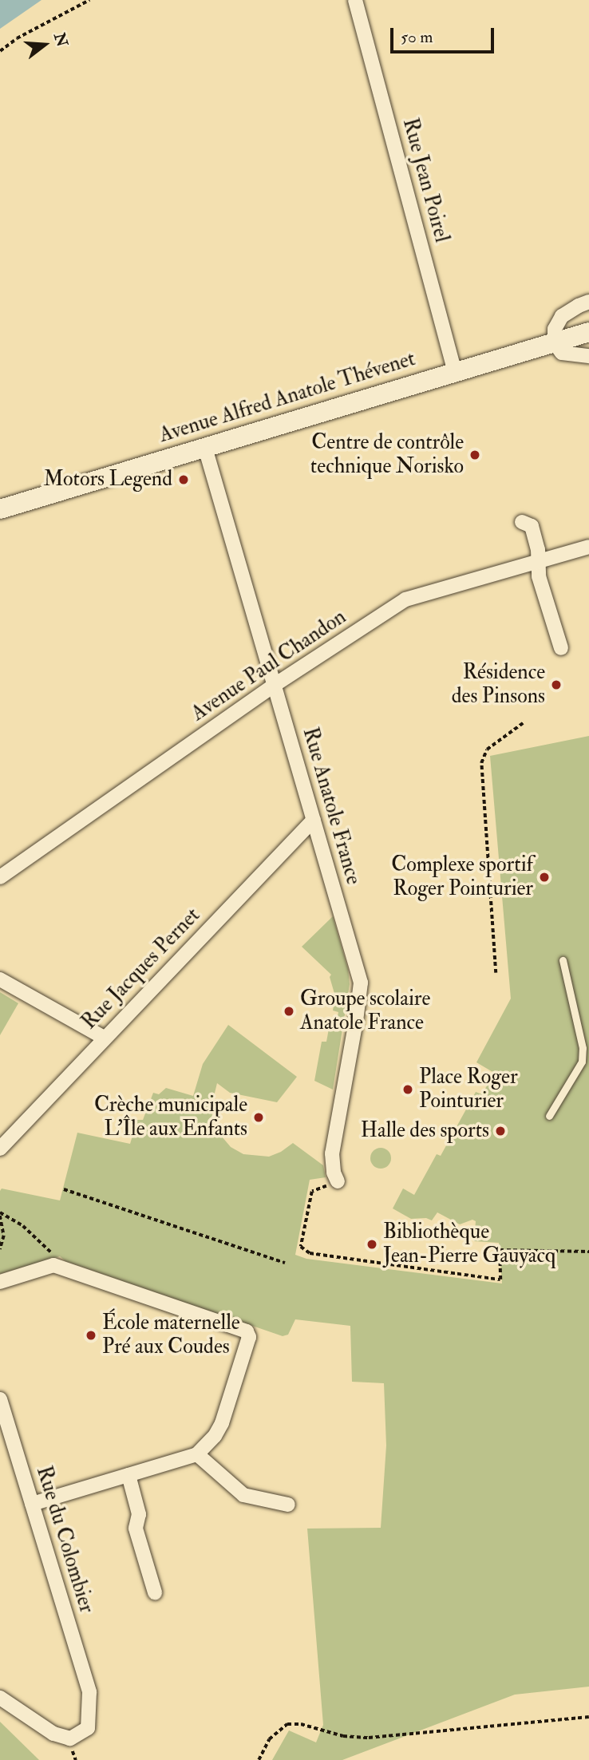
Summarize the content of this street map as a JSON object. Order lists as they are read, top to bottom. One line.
{"streets":{"main road":["Avenue Alfred Anatole Thévenet"],"street":["Rue Jean Poirel","Avenue Paul Chandon","Rue Anatole France","Rue Jacques Pernet","Rue du Colombier"]},"crossings":[["Rue Jean Poirel","Avenue Alfred Anatole Thévenet"],["Avenue Alfred Anatole Thévenet","Rue Anatole France"],["Avenue Paul Chandon","Rue Anatole France"],["Rue Anatole France","Rue Jacques Pernet"]],"places":["Centre de contrôle technique Norisko","Motors Legend","Résidence des Pinsons","Complexe sportif Roger Pointurier","Groupe scolaire Anatole France","Place Roger Pointurier","Crèche municipale L'Île aux Enfants","Halle des sports","Bibliothèque Jean-Pierre Gauyacq","École maternelle Pré aux Coudes"],"scale_bar":"50 m","north":"right"}
